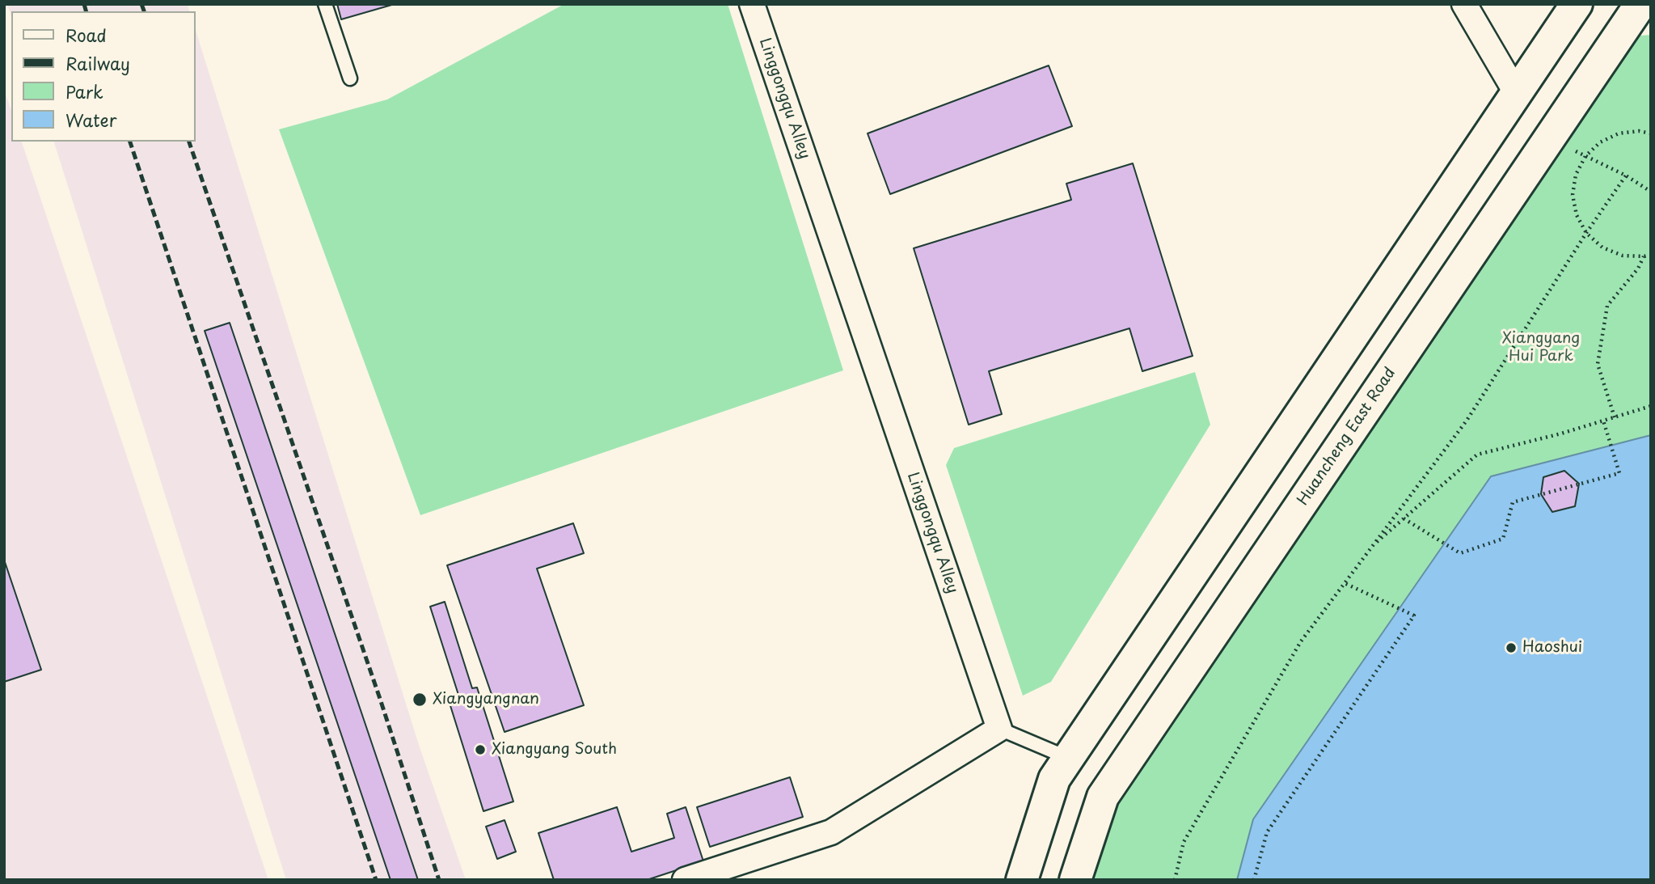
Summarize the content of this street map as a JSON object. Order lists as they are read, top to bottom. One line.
{"streets":{"main road":["Huancheng East Road"],"street":["Linggongqu Alley"]},"parks":["Xiangyang Hui Park"],"places":["Haoshui","Xiangyangnan","Xiangyang South"],"legend":["Road","Railway","Park","Water"]}
